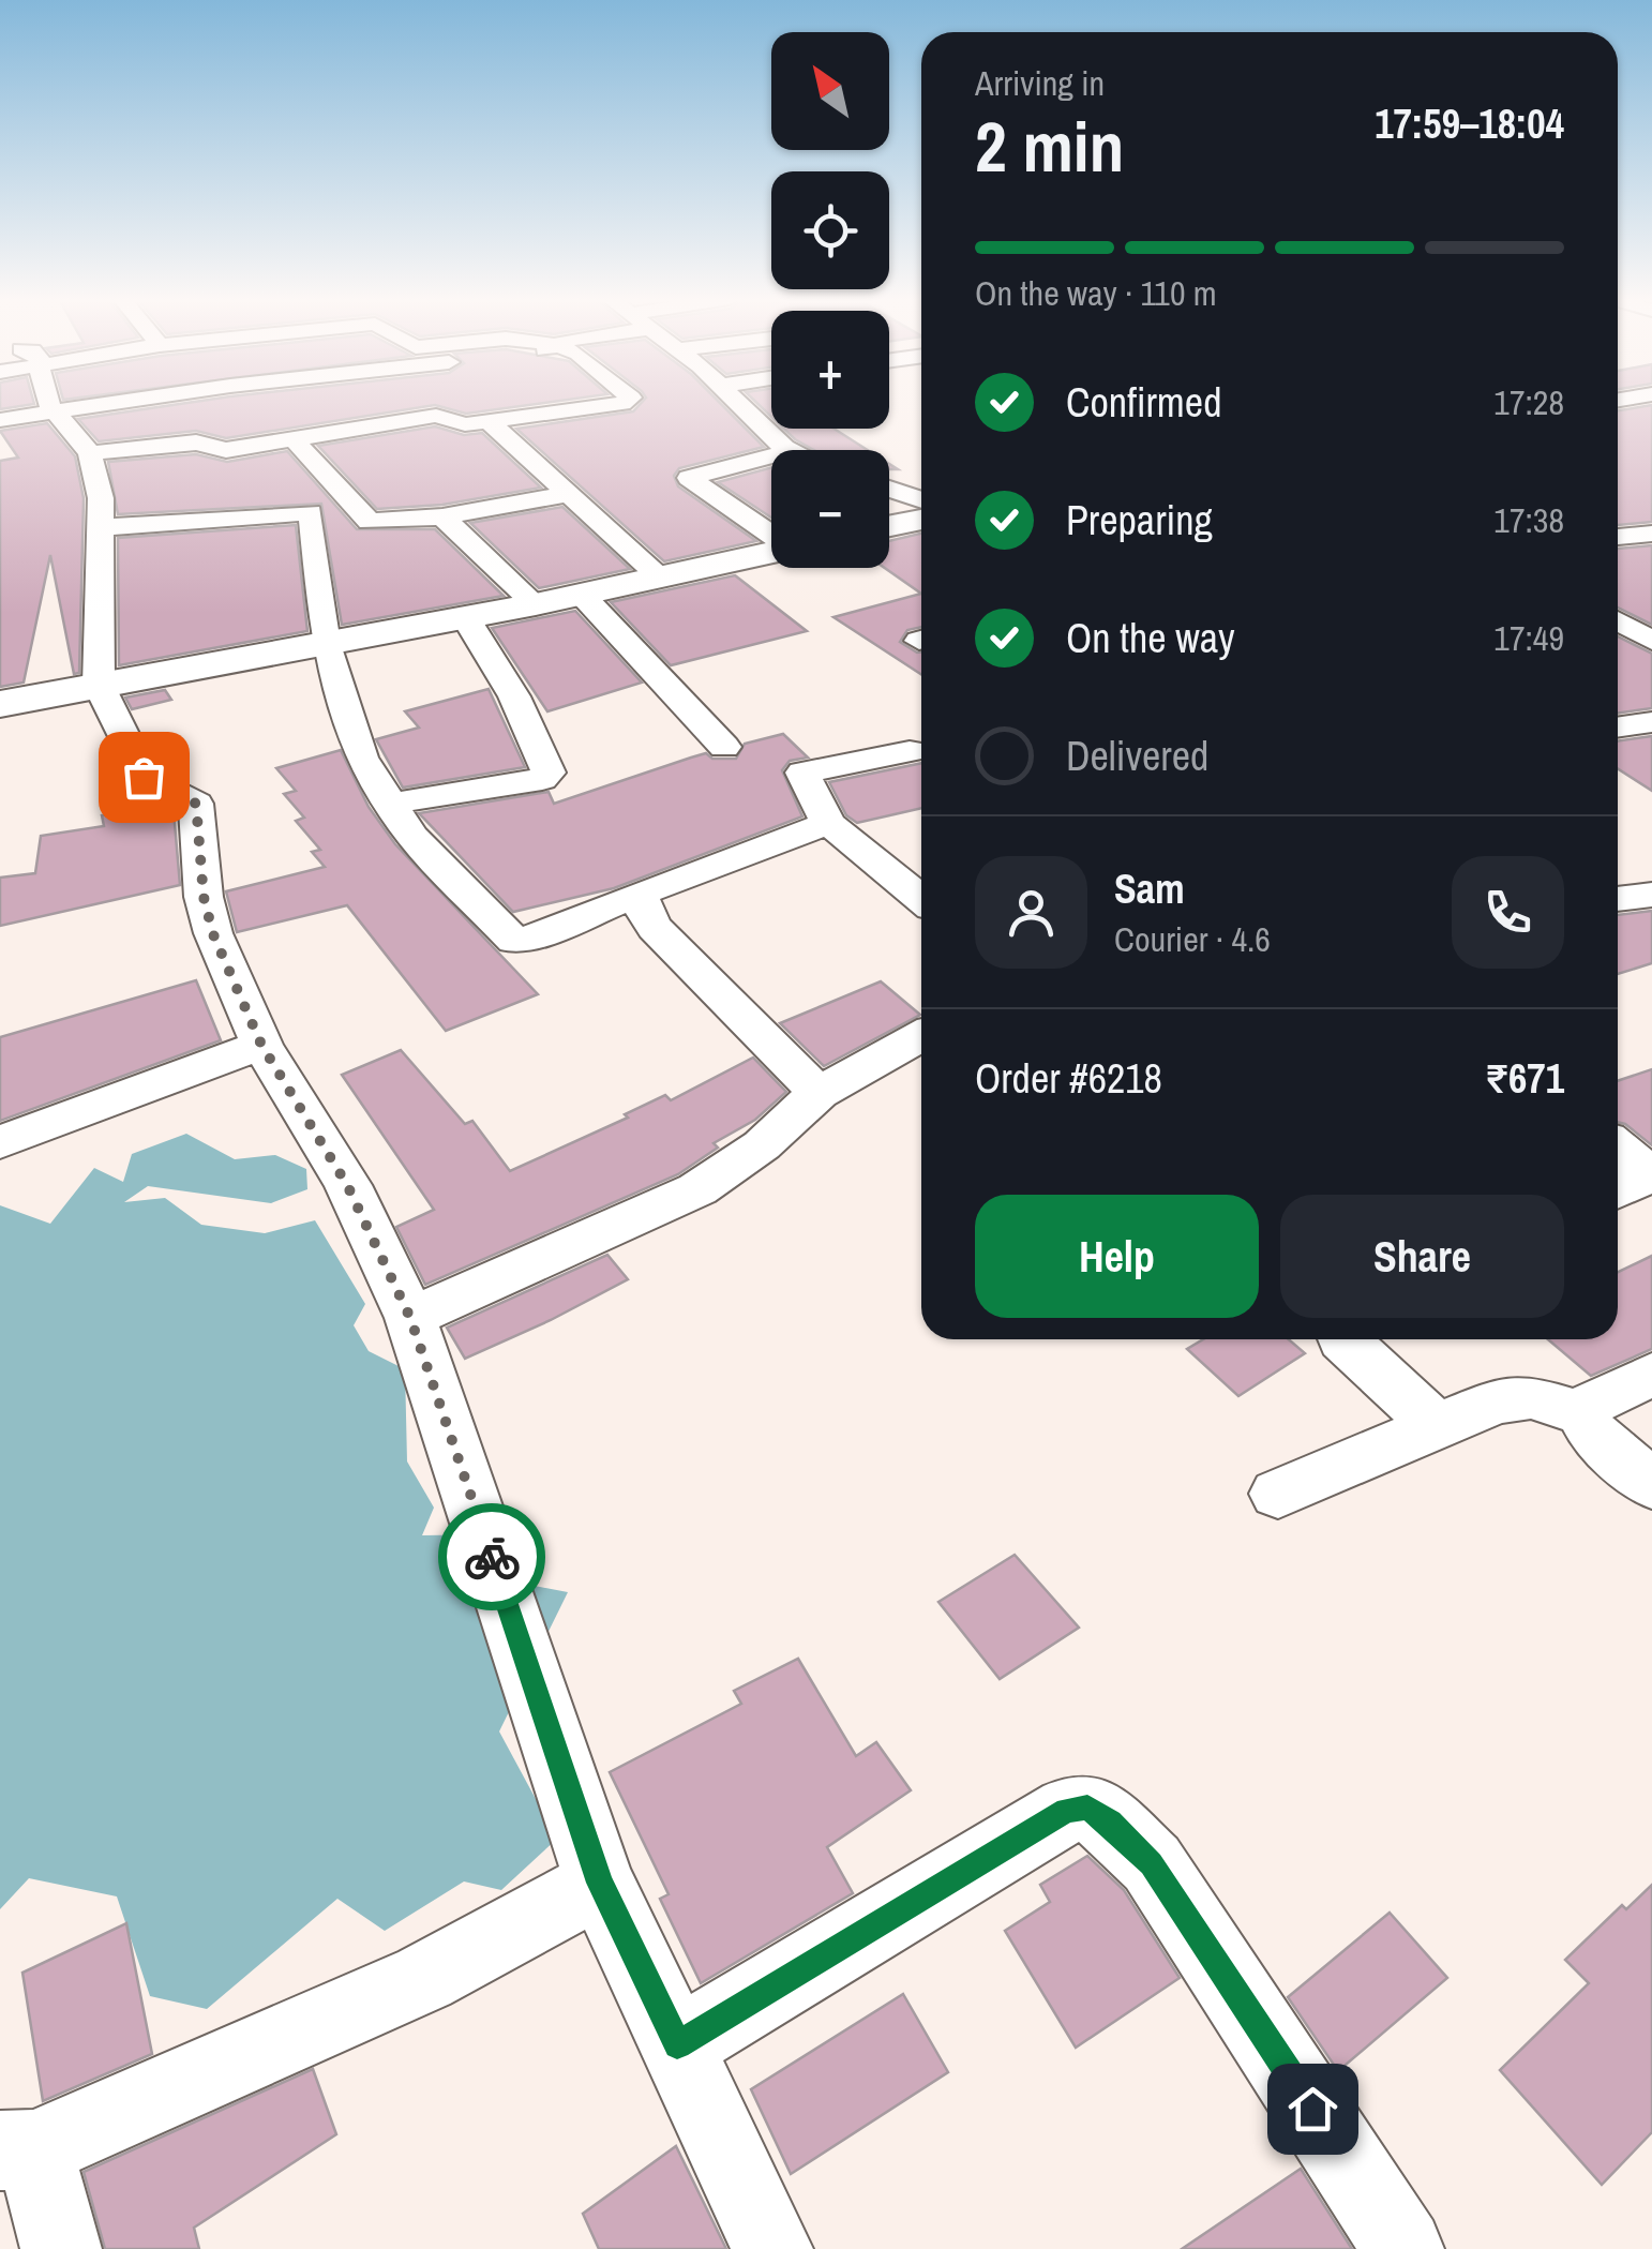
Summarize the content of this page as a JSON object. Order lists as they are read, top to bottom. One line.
{"north":"top left","page":{"map_buttons":["+","−"],"heading":["2 min","Arriving in","17:59–18:04"],"panel":["Sam","Courier · 4.6","Order #6218","₹671"],"bar":"On the way · 110 m","list":[["Confirmed","17:28"],["Preparing","17:38"],["On the way","17:49"],"Delivered"],"buttons":["Help","Share"]}}
